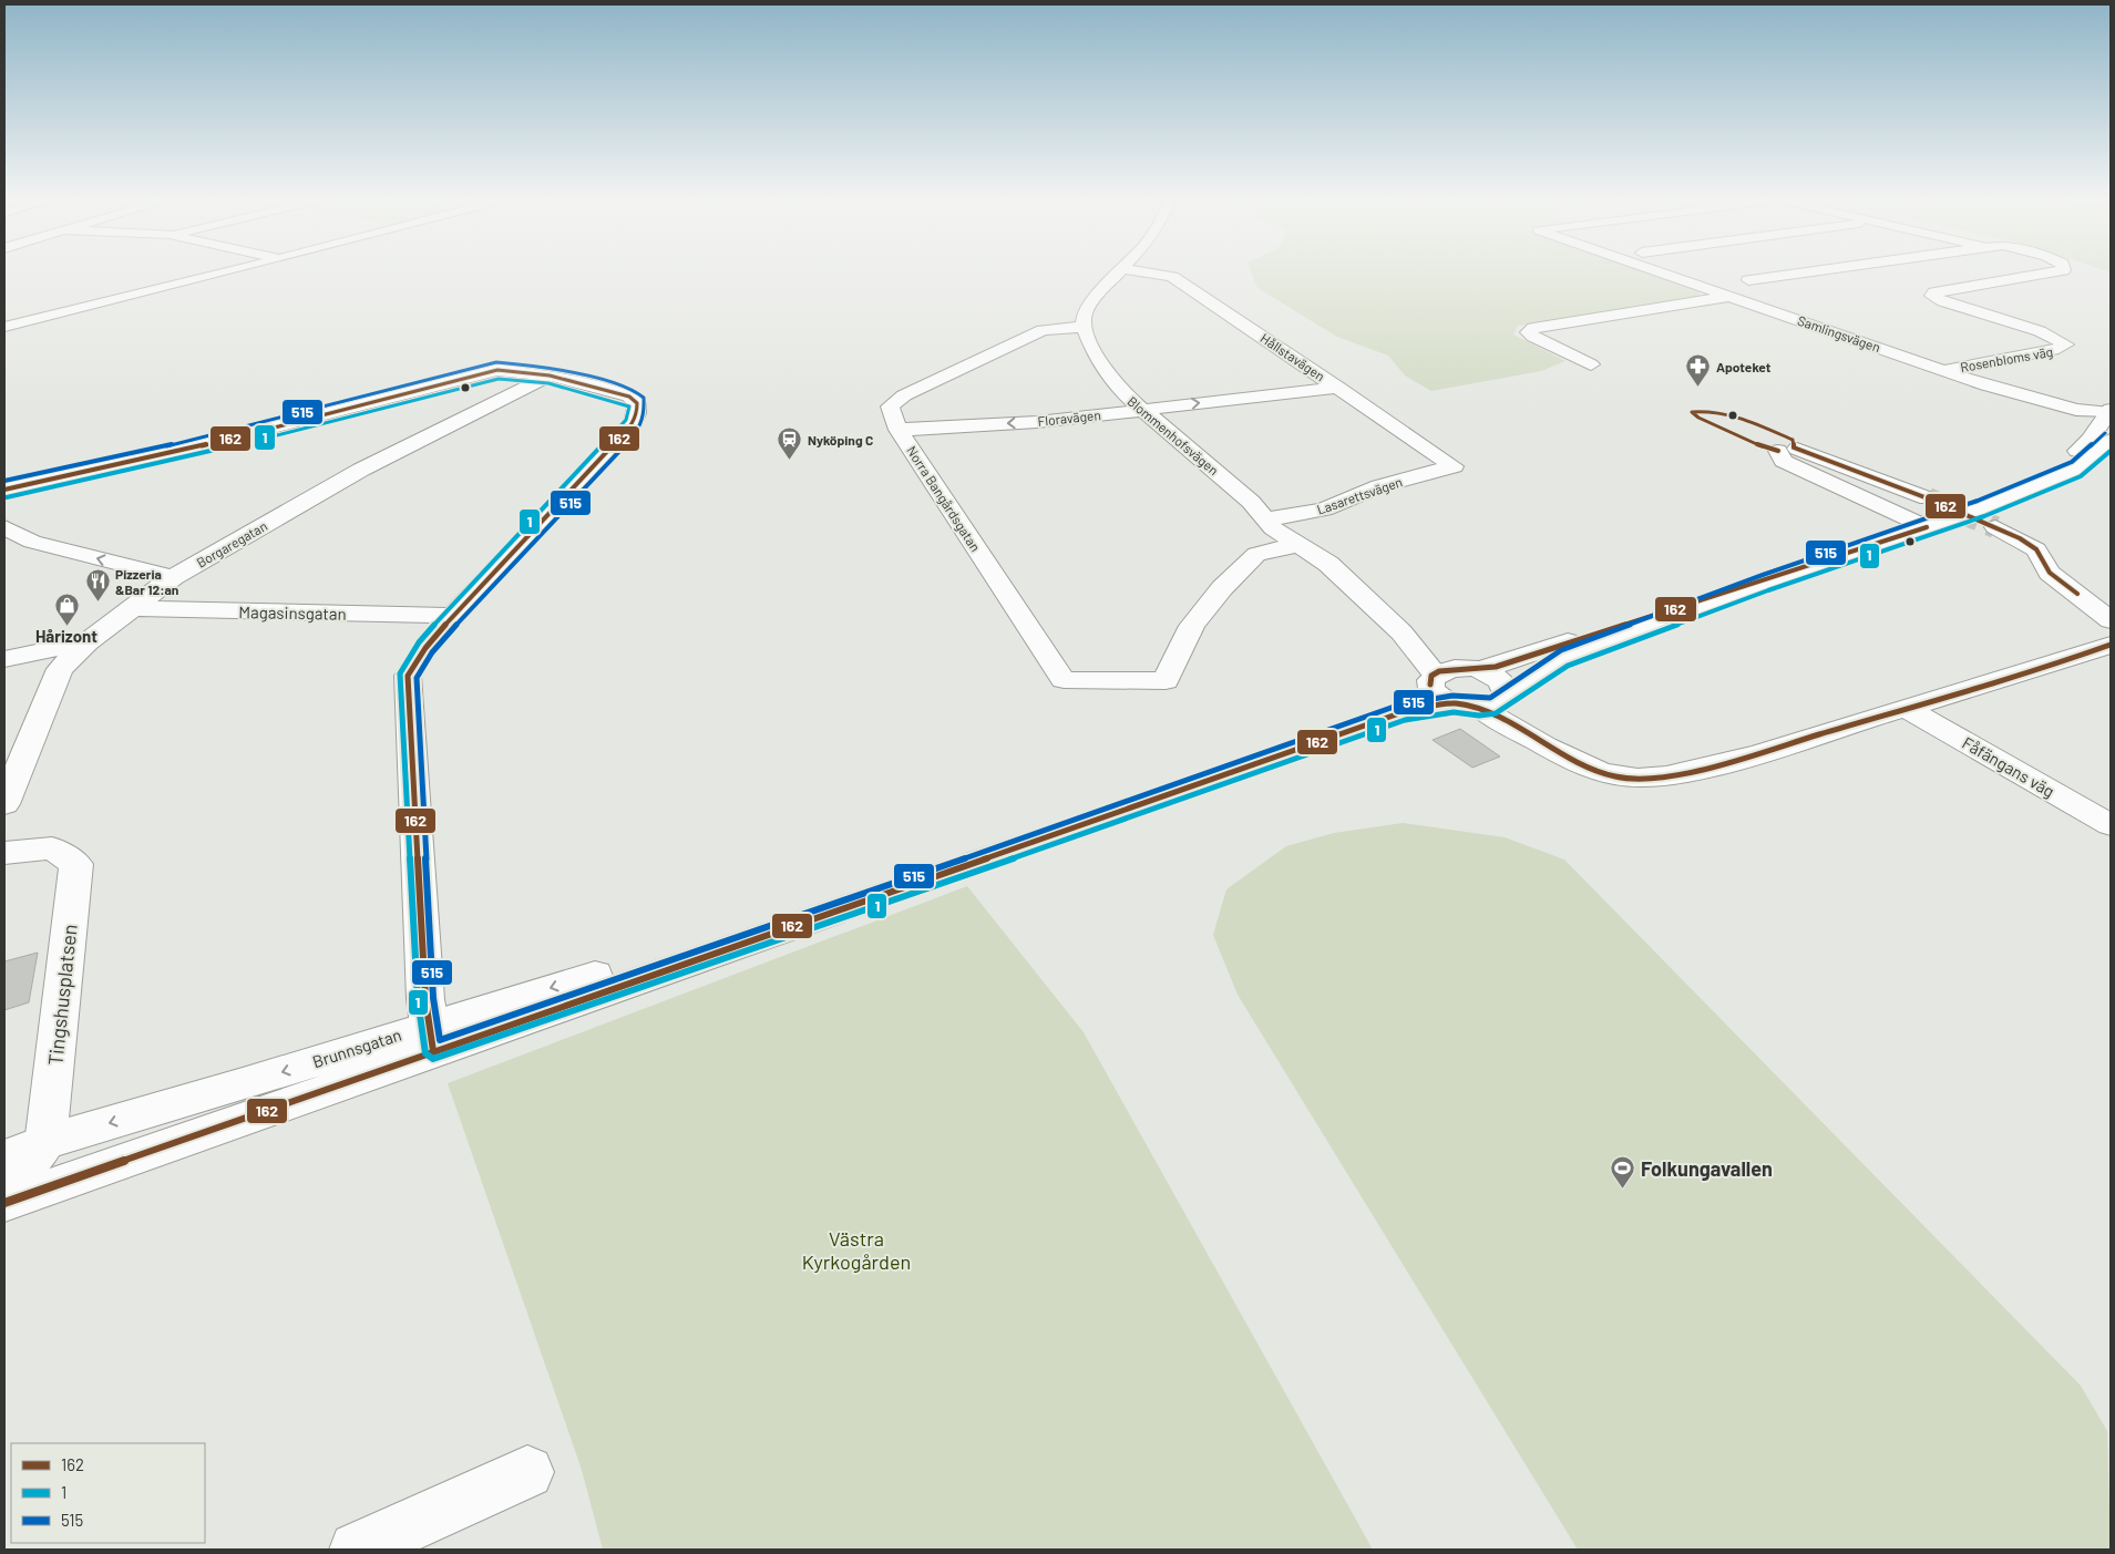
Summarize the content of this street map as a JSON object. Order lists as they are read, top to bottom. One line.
{"streets":{"main road":["Samlingsvägen","Hållstavägen","Rosenbloms väg","Floravägen","Blommenhofsvägen","Lasarettsvägen","Norra Bangårdsgatan","Borgaregatan","Magasinsgatan","Fåfängans väg","Tingshusplatsen","Brunnsgatan"]},"crossings":[["Samlingsvägen","Rosenbloms väg"],["Samlingsvägen","Brunnsgatan"],["Hållstavägen","Floravägen"],["Hållstavägen","Lasarettsvägen"],["Floravägen","Blommenhofsvägen"],["Floravägen","Norra Bangårdsgatan"],["Blommenhofsvägen","Lasarettsvägen"],["Blommenhofsvägen","Norra Bangårdsgatan"],["Blommenhofsvägen","Brunnsgatan"],["Borgaregatan","Magasinsgatan"],["Tingshusplatsen","Brunnsgatan"]],"parks":["Västra Kyrkogården"],"places":{"pharmacy":["Apoteket"],"station":["Nyköping C"],"restaurant":["Pizzeria &Bar 12:an"],"shop":["Hårizont"],"sports":["Folkungavallen"]},"lines":["transit line 515","transit line 162","transit line 1"],"legend":["162","1","515"]}
